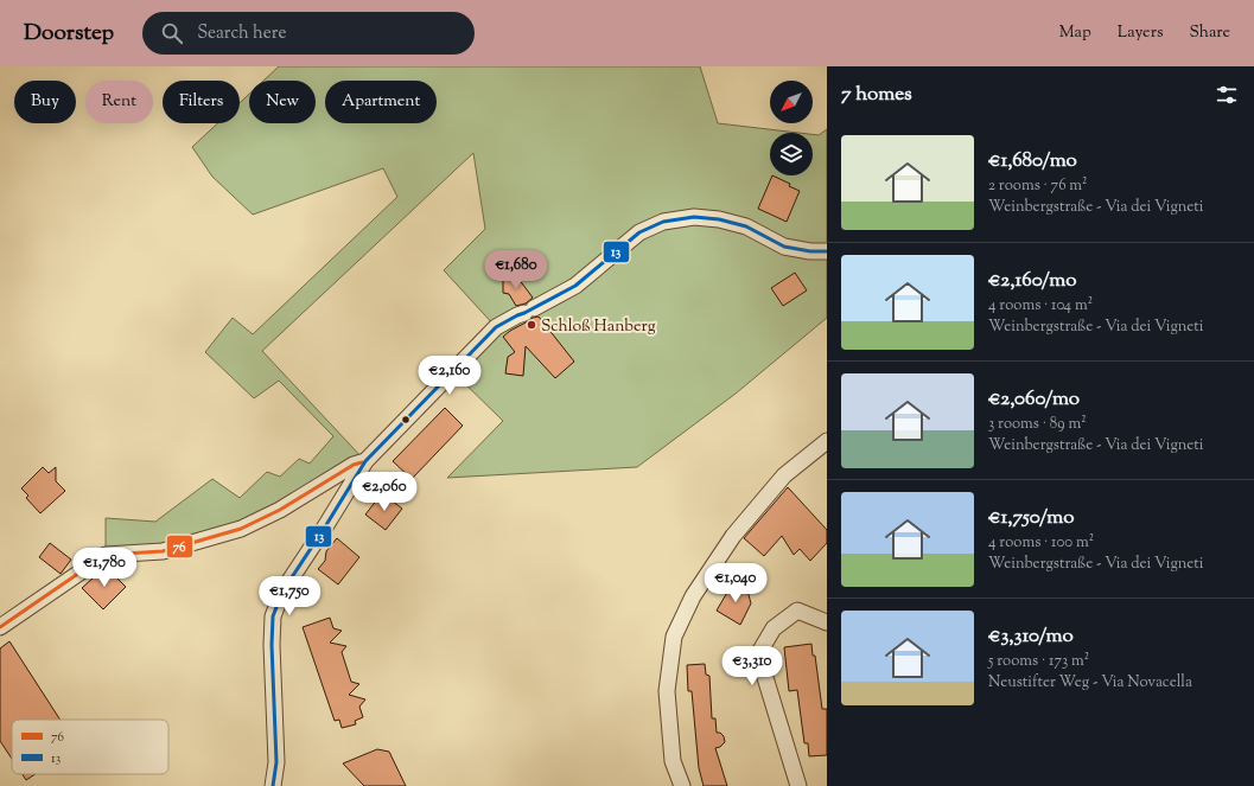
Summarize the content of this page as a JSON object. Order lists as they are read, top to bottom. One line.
{"places":["Schloß Hanberg"],"lines":["transit line 13","transit line 76"],"legend":["76","13"],"north":"bottom left","page":{"header":"Doorstep","search":"Search here","nav":["Map","Layers","Share"],"heading":"7 homes","chip":["Buy","Rent","Filters","New","Apartment"],"list":[{"name":"€1,680/mo","note":"2 rooms · 76 m² · Weinbergstraße - Via dei Vigneti"},{"name":"€2,160/mo","note":"4 rooms · 104 m² · Weinbergstraße - Via dei Vigneti"},{"name":"€2,060/mo","note":"3 rooms · 89 m² · Weinbergstraße - Via dei Vigneti"},{"name":"€1,750/mo","note":"4 rooms · 100 m² · Weinbergstraße - Via dei Vigneti"},{"name":"€3,310/mo","note":"5 rooms · 173 m² · Neustifter Weg - Via Novacella"}],"price":["€1,680","€2,160","€2,060","€1,780","€1,040","€1,750","€3,310"]}}
